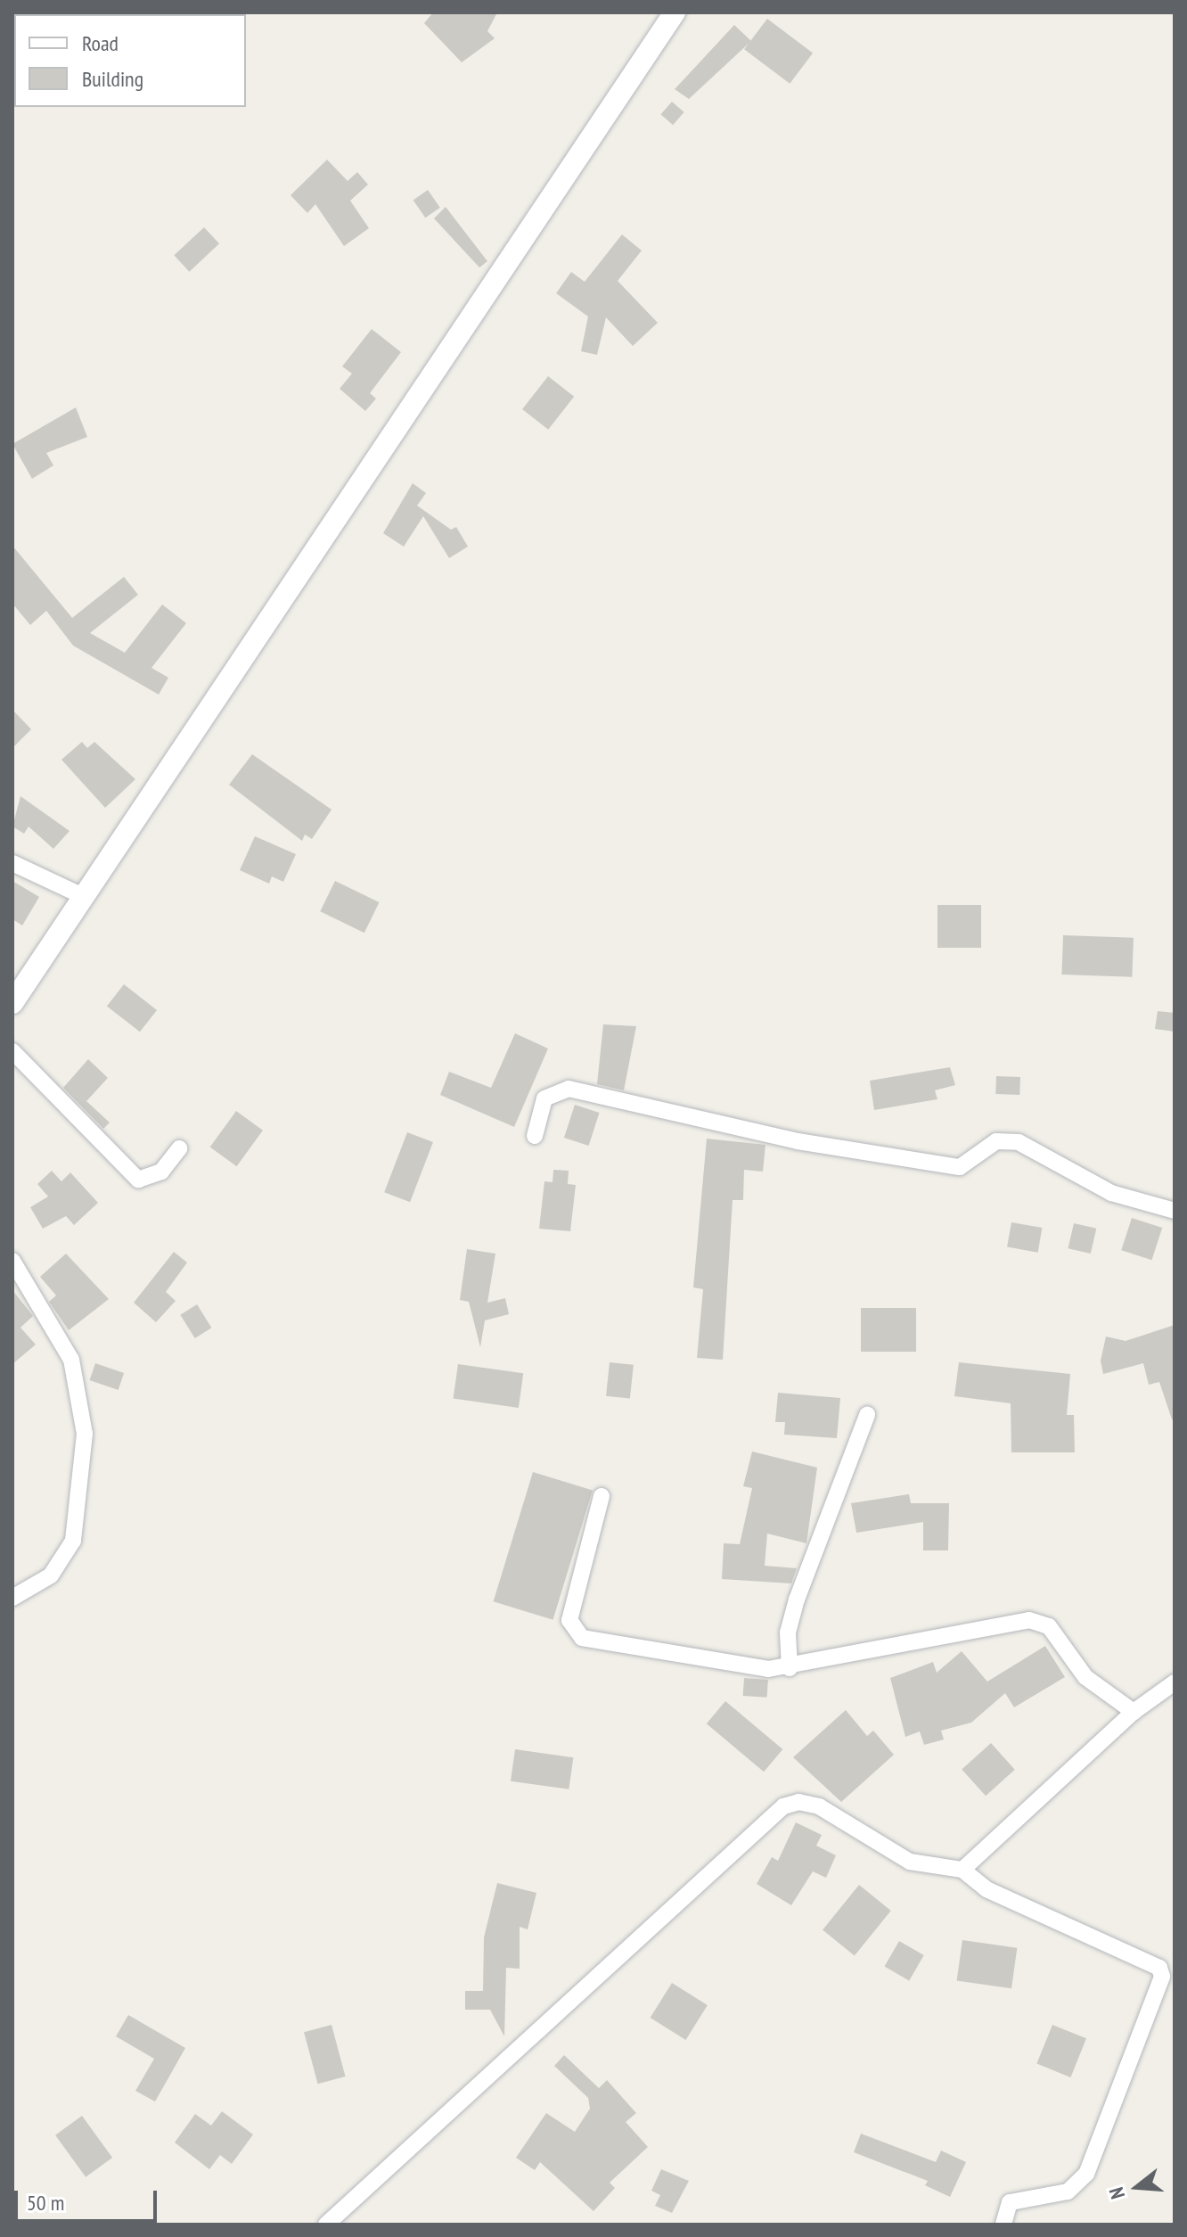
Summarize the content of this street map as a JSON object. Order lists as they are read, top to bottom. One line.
{"legend":["Road","Building"],"scale_bar":"50 m","north":"left"}
